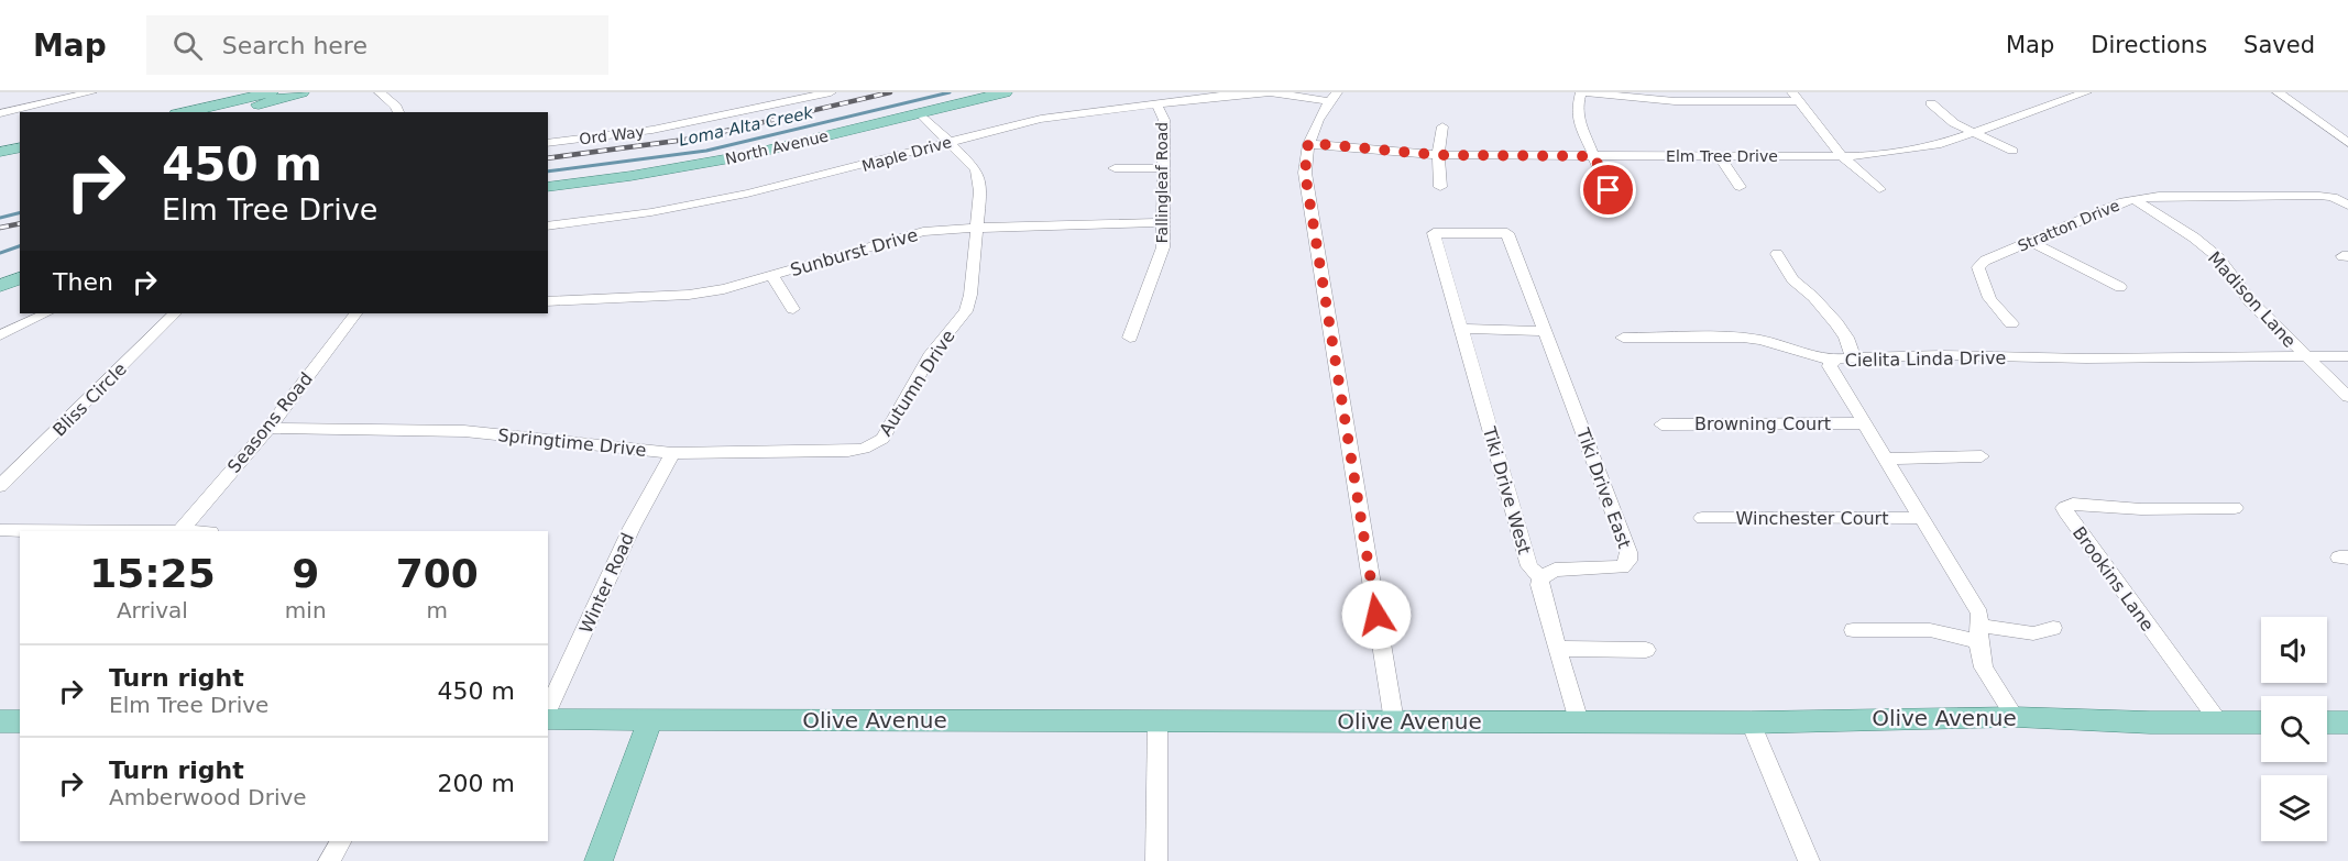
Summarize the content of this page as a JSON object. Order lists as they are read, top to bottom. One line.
{"streets":{"main road":["North Avenue","Olive Avenue"],"street":["Ord Way","Maple Drive","Elm Tree Drive","Fallingleaf Road","Stratton Drive","Sunburst Drive","Madison Lane","Cielita Linda Drive","Autumn Drive","Bliss Circle","Seasons Road","Browning Court","Springtime Drive","Tiki Drive East","Tiki Drive West","Winchester Court","Brookins Lane","Winter Road"]},"crossings":[["North Avenue","Autumn Drive"],["Maple Drive","Fallingleaf Road"],["Maple Drive","Autumn Drive"],["Fallingleaf Road","Sunburst Drive"],["Stratton Drive","Madison Lane"],["Sunburst Drive","Autumn Drive"],["Madison Lane","Cielita Linda Drive"],["Cielita Linda Drive","Browning Court"],["Cielita Linda Drive","Winchester Court"],["Cielita Linda Drive","Olive Avenue"],["Autumn Drive","Springtime Drive"],["Seasons Road","Springtime Drive"],["Springtime Drive","Winter Road"],["Tiki Drive East","Tiki Drive West"],["Tiki Drive West","Olive Avenue"],["Brookins Lane","Olive Avenue"]],"water":["Loma Alta Creek"],"page":{"header":"Map","search":"Search here","nav":["Map","Directions","Saved"],"turn":["450 m","Elm Tree Drive"],"then":"Then","eta":["15:25","Arrival","9","min","700","m"],"list":[{"name":"Turn right","note":"Elm Tree Drive","value":"450 m"},{"name":"Turn right","note":"Amberwood Drive","value":"200 m"}]}}
